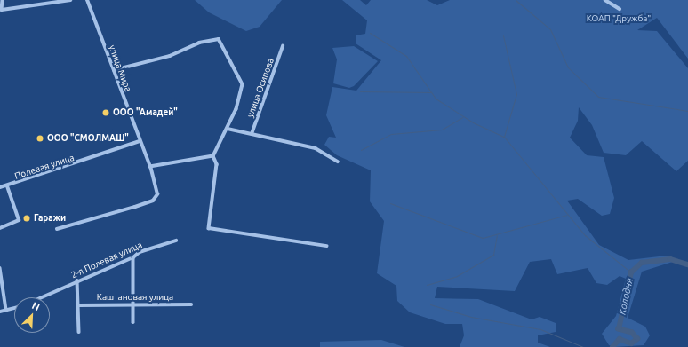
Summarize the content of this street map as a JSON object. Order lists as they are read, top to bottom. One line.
{"streets":{"street":["улица Мира","улица Осипова","Полевая улица","2-я Полевая улица","Каштановая улица"]},"crossings":[["улица Мира","Полевая улица"]],"water":["Колодня"],"parks":["КОАП \"Дружба\""],"places":["ООО \"Амадей\"","ООО \"СМОЛМАШ\"","Гаражи"],"north":"top right"}
